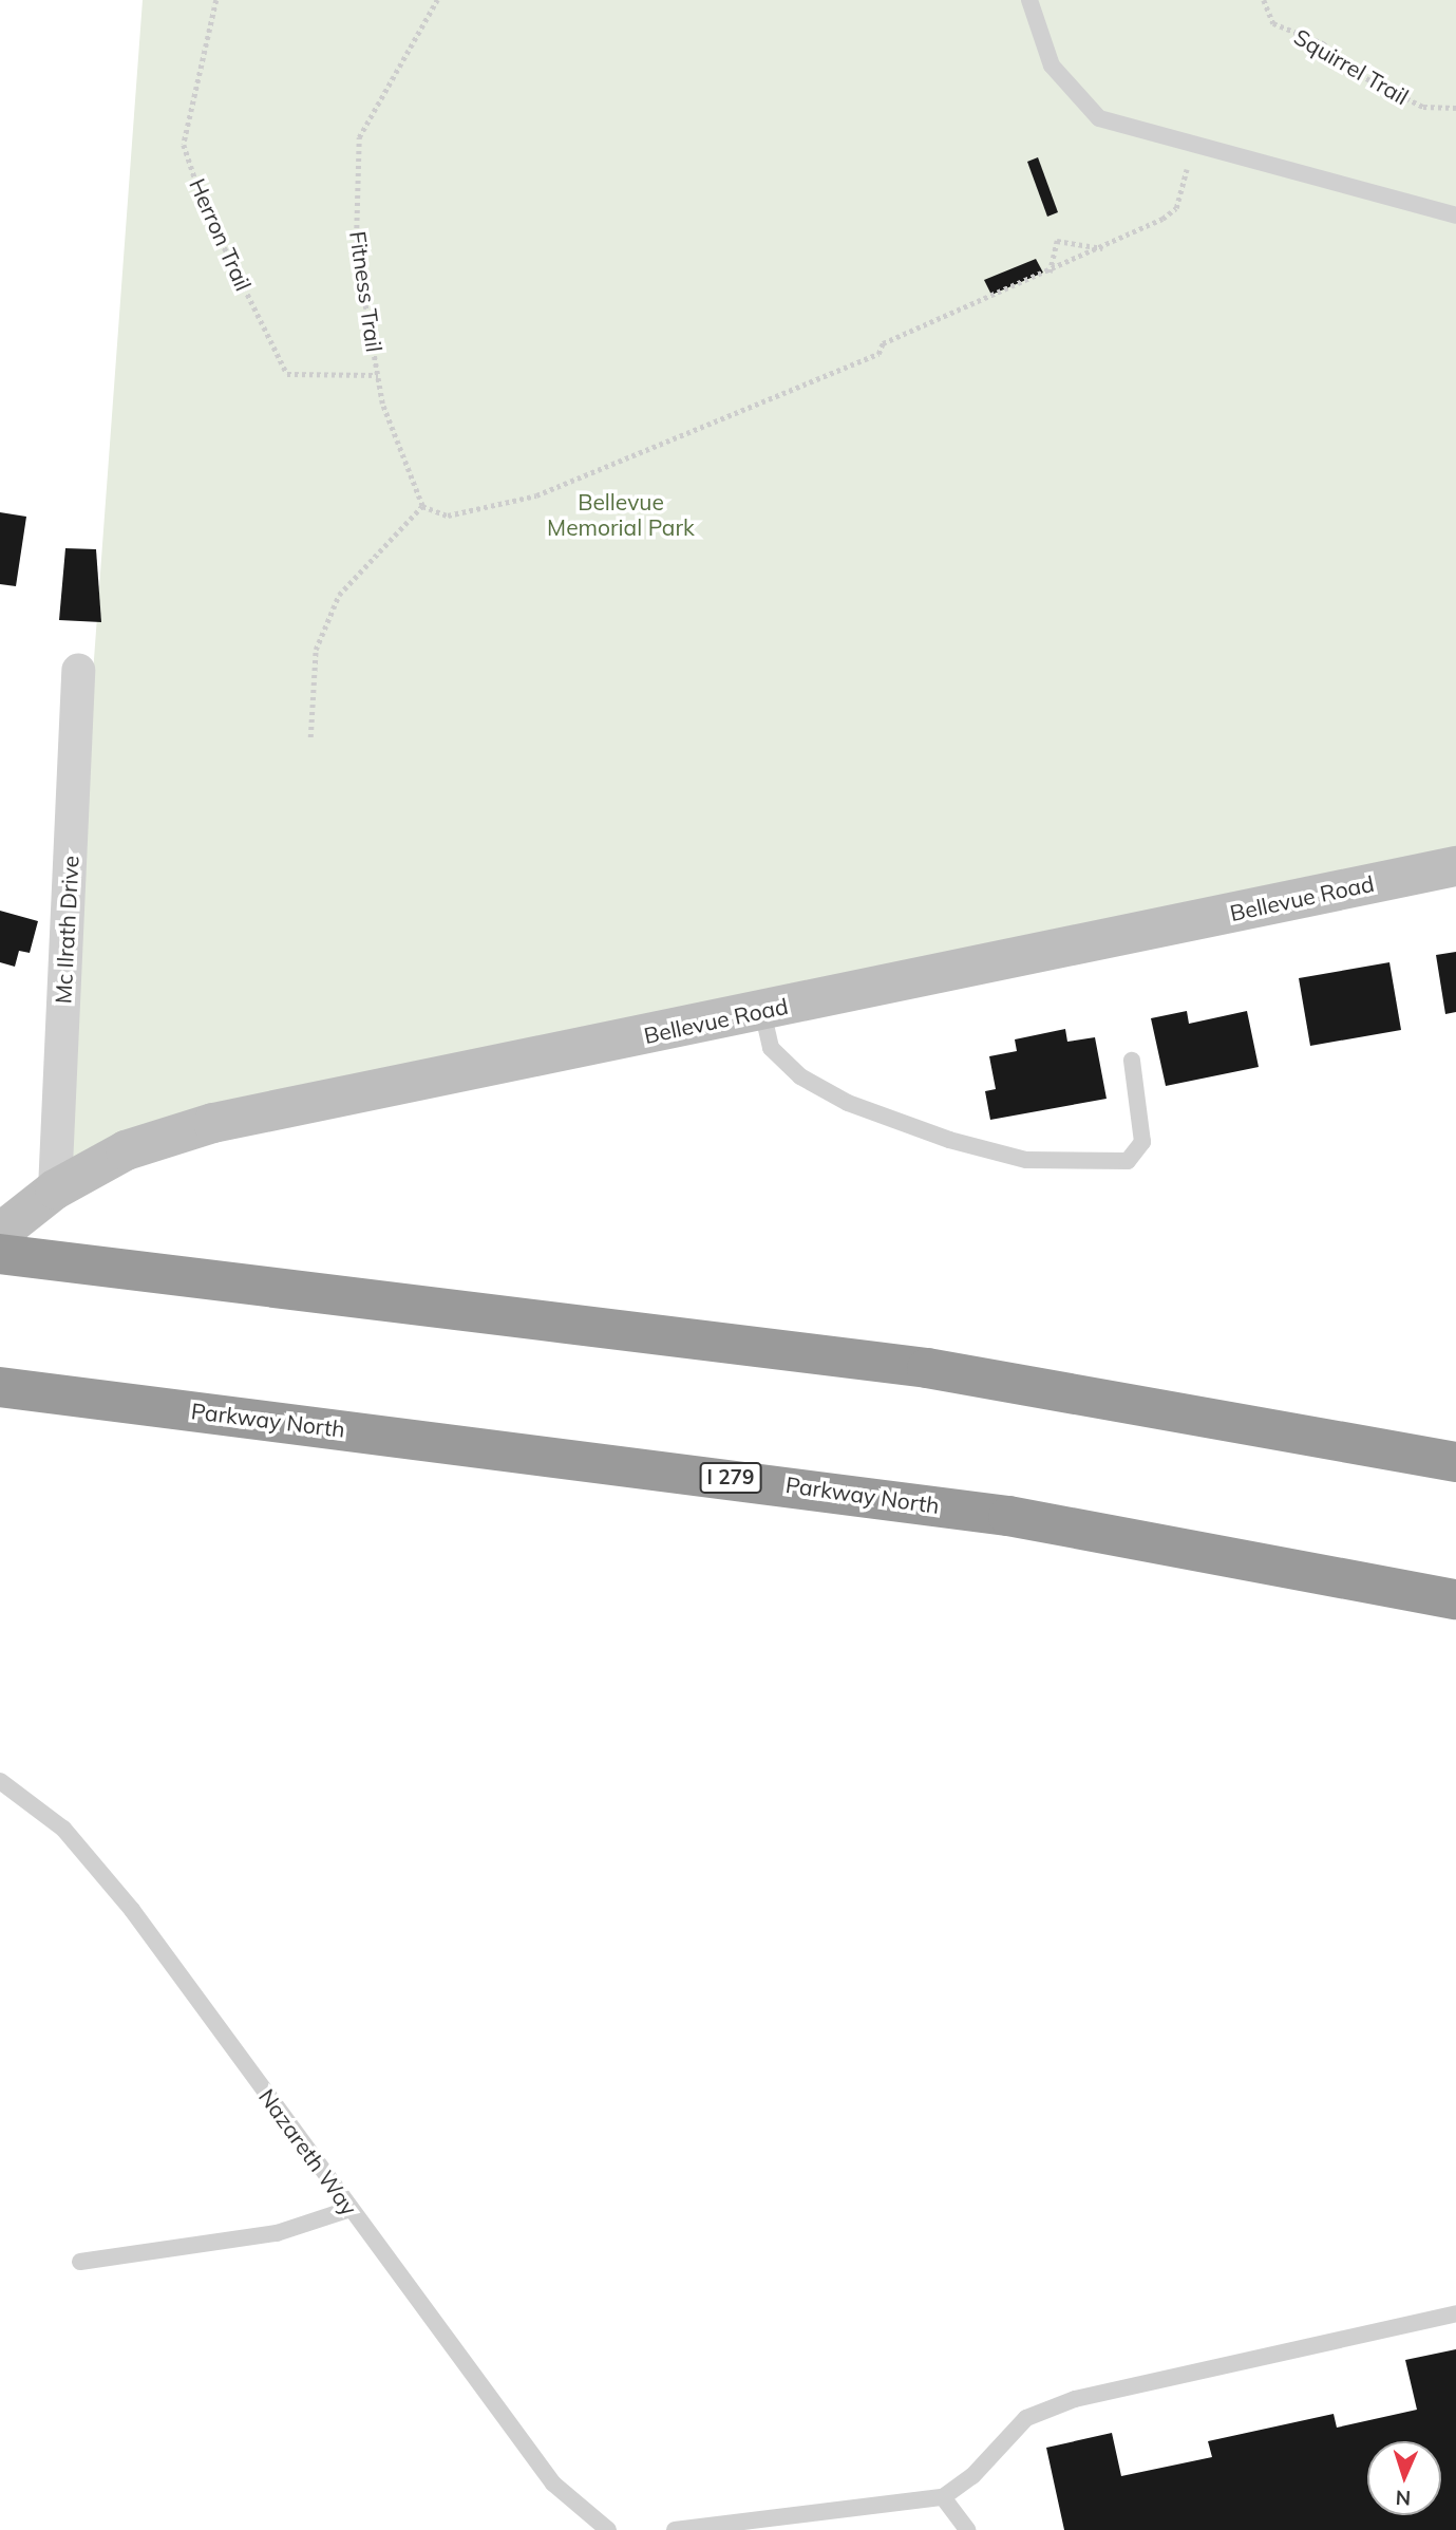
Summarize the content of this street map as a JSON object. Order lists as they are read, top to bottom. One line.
{"streets":{"highway":["Parkway North","I 279"],"street":["Bellevue Road","Mc Ilrath Drive"],"lane":["Nazareth Way"],"path":["Squirrel Trail","Herron Trail","Fitness Trail"]},"crossings":[["Herron Trail","Fitness Trail"],["Bellevue Road","Mc Ilrath Drive"]],"parks":["Bellevue Memorial Park"],"north":"bottom"}
